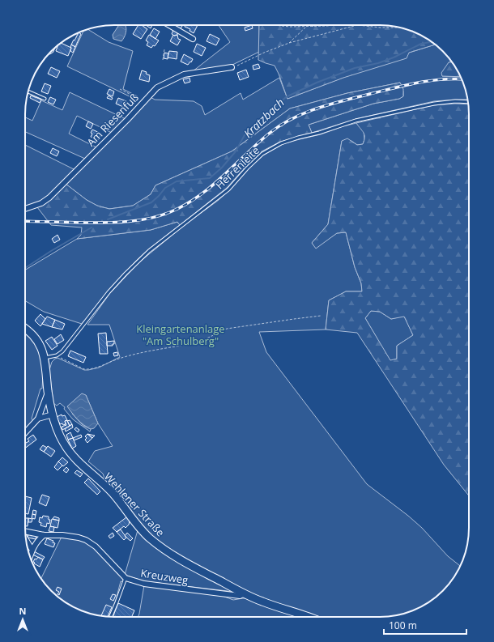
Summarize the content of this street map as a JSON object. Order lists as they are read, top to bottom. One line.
{"streets":{"street":["Am Riesenfuß","Wehlener Straße","Kreuzweg"],"lane":["Herrenleite"]},"crossings":[["Wehlener Straße","Kreuzweg"]],"water":["Kratzbach"],"parks":["Kleingartenanlage \"Am Schulberg\""],"scale_bar":"100 m","north":"top"}
